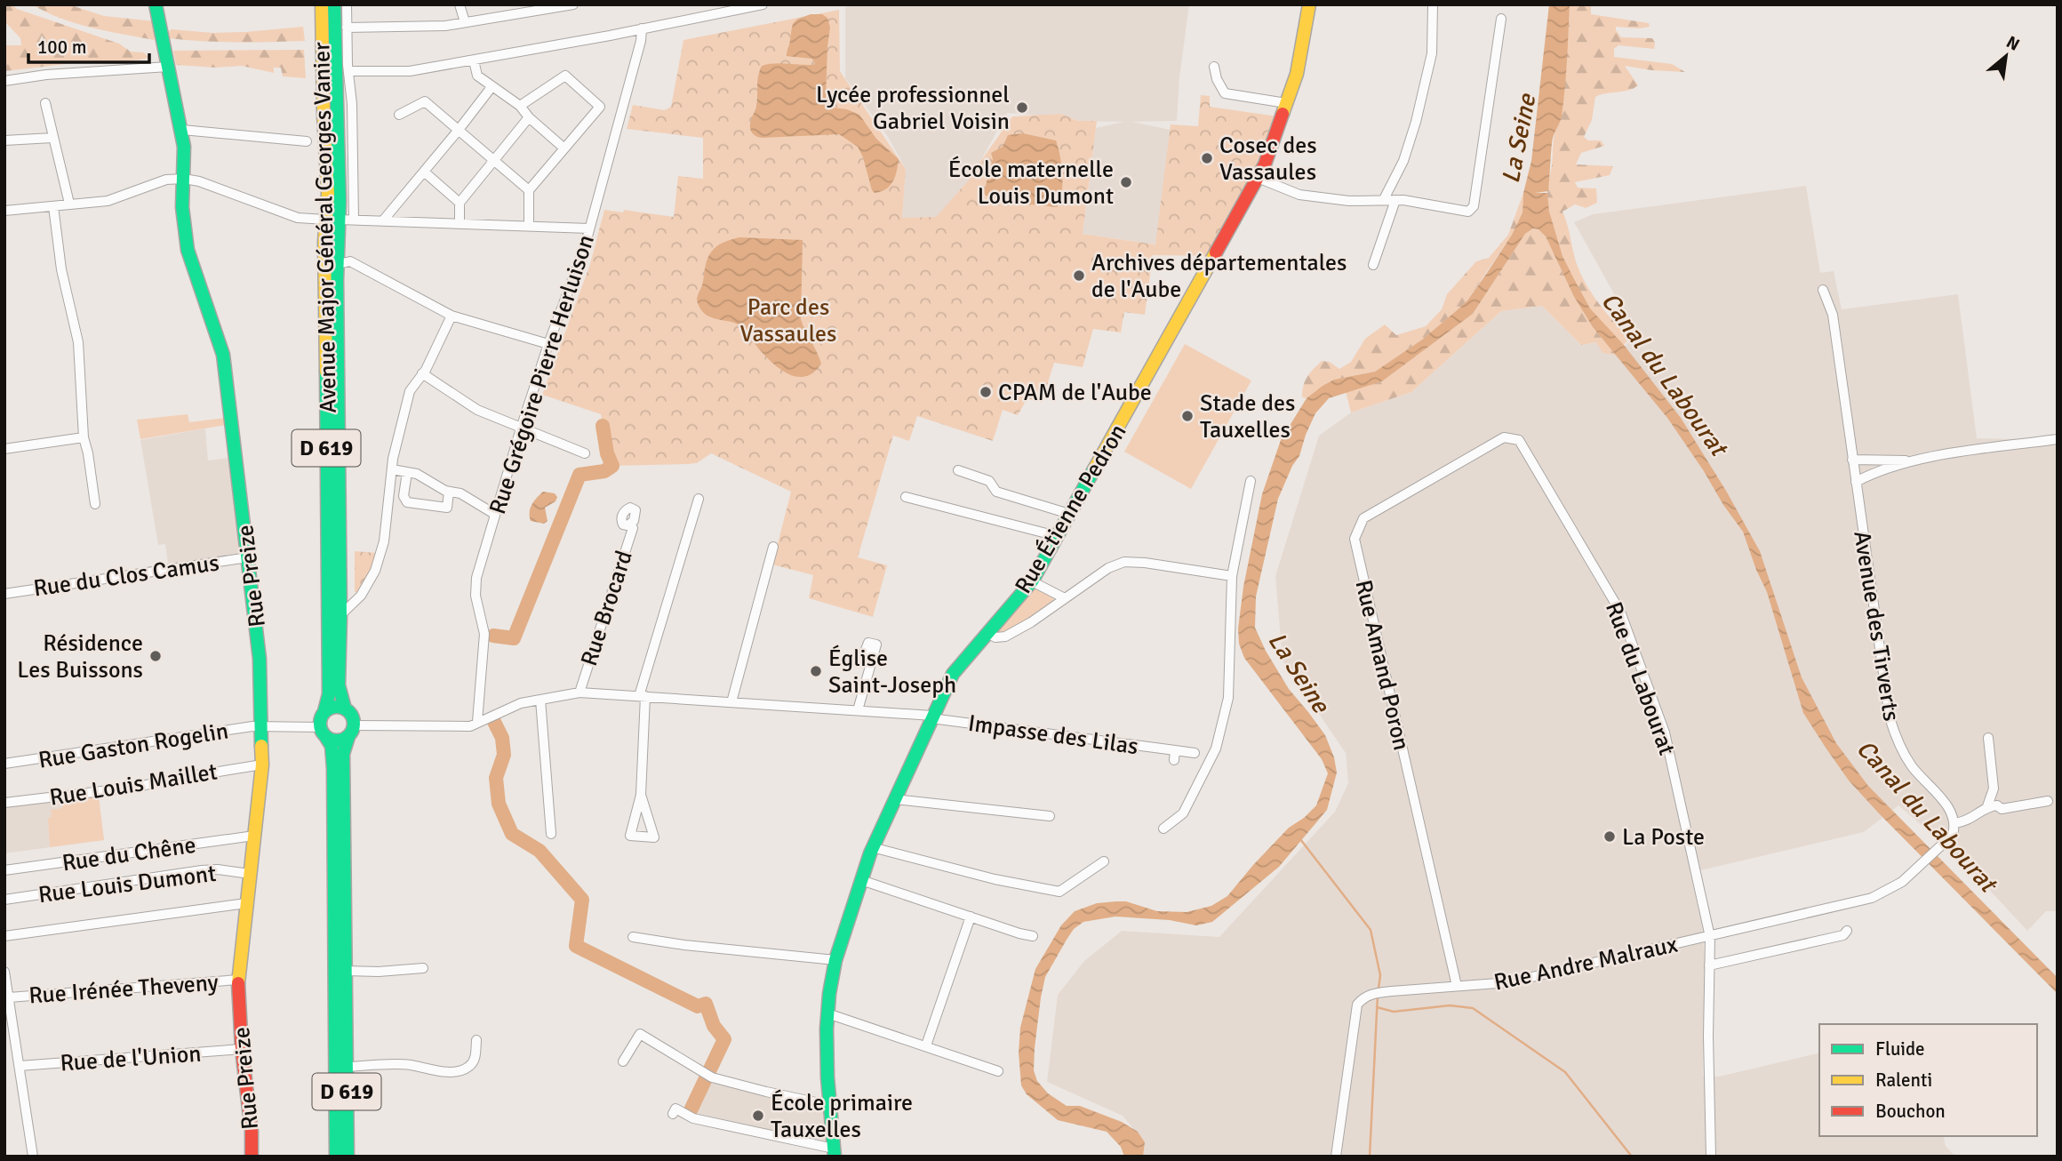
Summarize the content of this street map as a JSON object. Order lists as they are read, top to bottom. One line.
{"streets":{"street":["Avenue Major Général Georges Vanier","Rue Grégoire Pierre Herluison","D 619","Rue Étienne Pedron","Rue du Clos Camus","Rue Preize","Rue Brocard","Avenue des Tirverts","Rue Amand Poron","Rue du Labourat","Impasse des Lilas","Rue Gaston Rogelin","Rue Louis Maillet","Rue du Chêne","Rue Louis Dumont","Rue Andre Malraux","Rue Irénée Theveny","Rue de l'Union"]},"crossings":[["Avenue Major Général Georges Vanier","D 619"],["Avenue Major Général Georges Vanier","Rue Brocard"],["Rue Grégoire Pierre Herluison","Rue Brocard"],["D 619","Rue Brocard"],["Rue Étienne Pedron","Rue Brocard"],["Rue Étienne Pedron","Impasse des Lilas"],["Rue du Clos Camus","Rue Preize"],["Rue Preize","Rue Gaston Rogelin"],["Rue Preize","Rue Louis Maillet"],["Rue Preize","Rue du Chêne"],["Rue Preize","Rue Louis Dumont"],["Rue Preize","Rue Irénée Theveny"],["Rue Preize","Rue de l'Union"],["Rue Brocard","Impasse des Lilas"],["Rue Amand Poron","Rue du Labourat"],["Rue Amand Poron","Rue Andre Malraux"],["Rue du Labourat","Rue Andre Malraux"]],"water":["La Seine","Canal du Labourat"],"parks":["Parc des Vassaules"],"places":["Lycée professionnel Gabriel Voisin","Cosec des Vassaules","École maternelle Louis Dumont","Archives départementales de l'Aube","CPAM de l'Aube","Stade des Tauxelles","Résidence Les Buissons","Église Saint-Joseph","La Poste","École primaire Tauxelles"],"legend":["Fluide","Ralenti","Bouchon"],"scale_bar":"100 m","north":"top right"}
